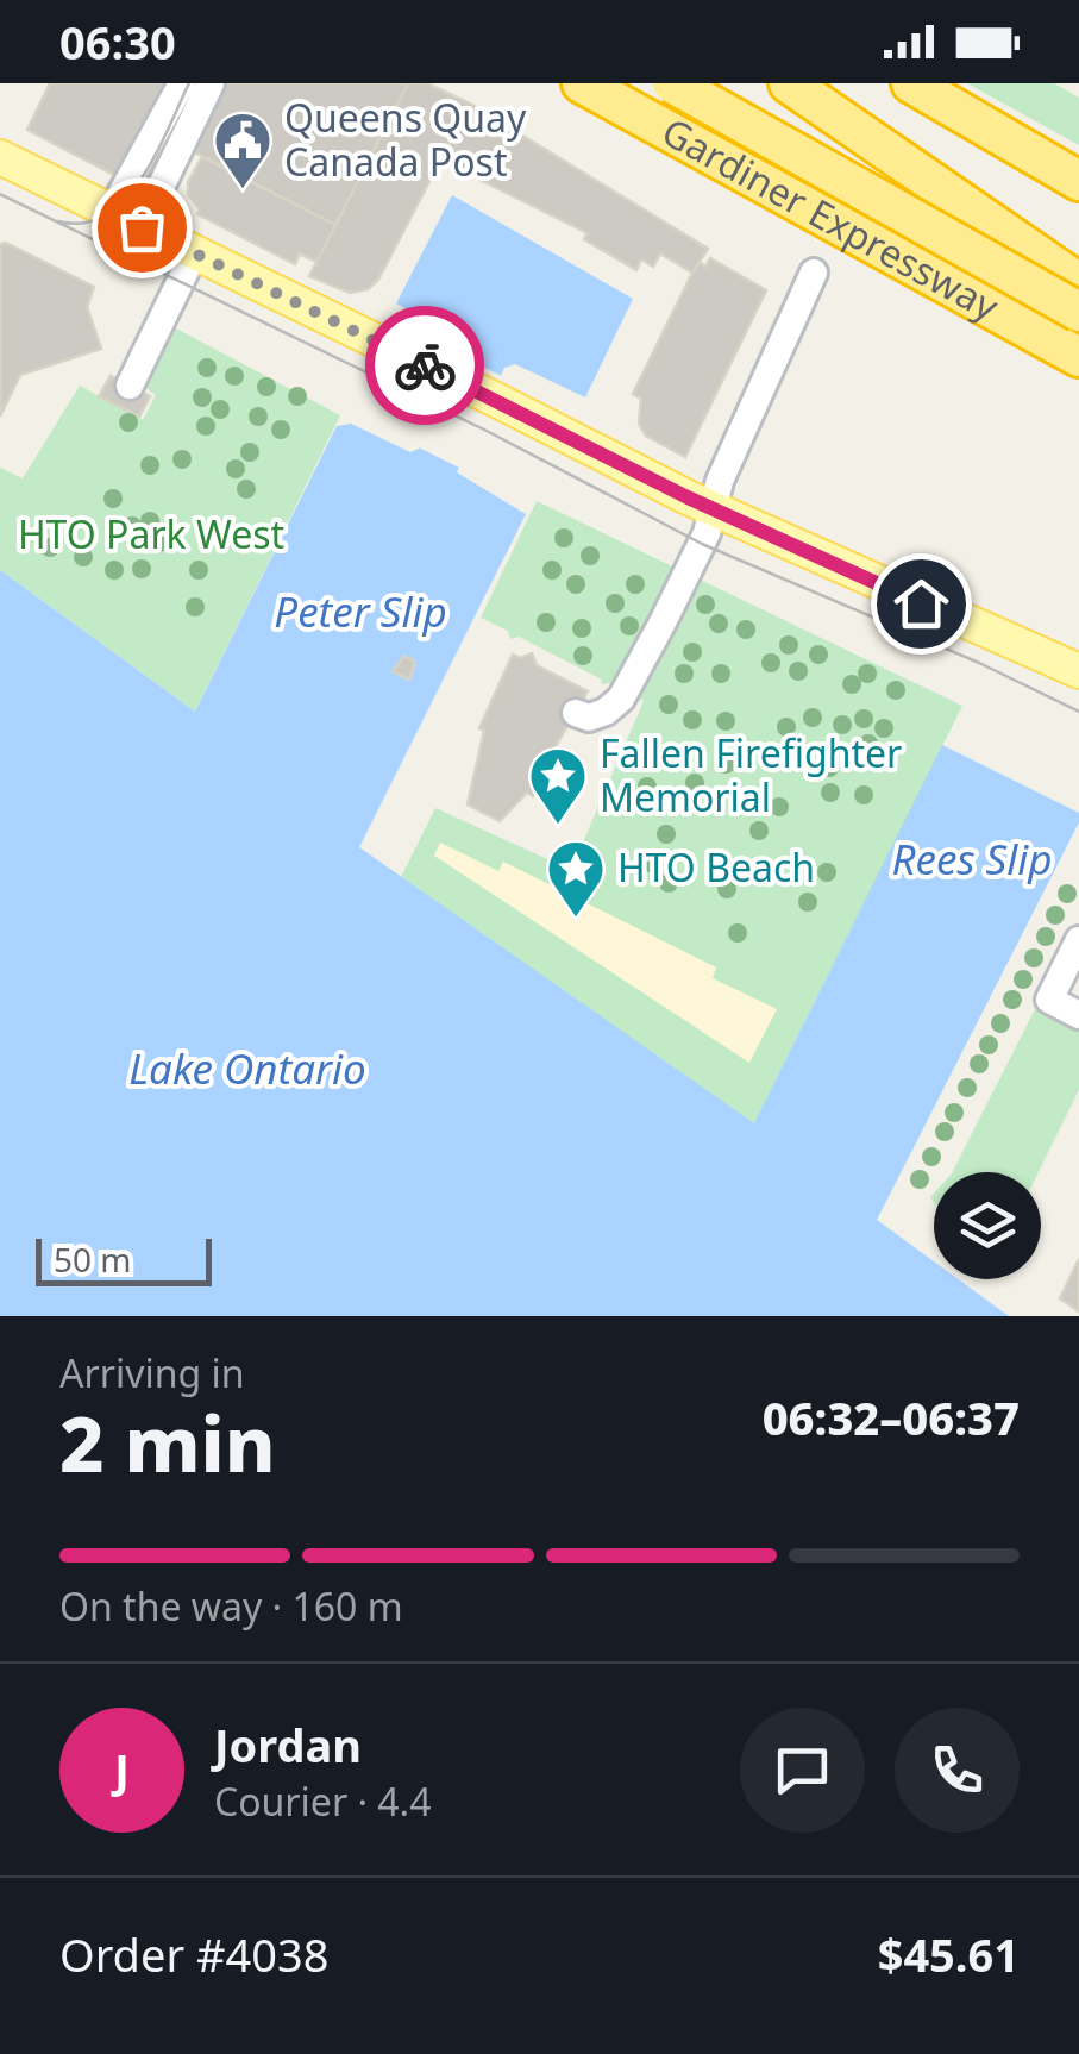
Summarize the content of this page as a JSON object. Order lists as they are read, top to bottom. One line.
{"streets":{"highway":["Gardiner Expressway"]},"water":["Peter Slip","Rees Slip","Lake Ontario"],"parks":["HTO Park West"],"places":{"public building":["Queens Quay Canada Post"],"place":["Fallen Firefighter Memorial","HTO Beach"]},"scale_bar":"50 m","page":{"status":"06:30","scale":"50 m","heading":["2 min","Arriving in","06:32–06:37"],"panel":["Jordan","Courier · 4.4","Order #4038","$45.61"],"bar":"On the way · 160 m","round":"J"}}
